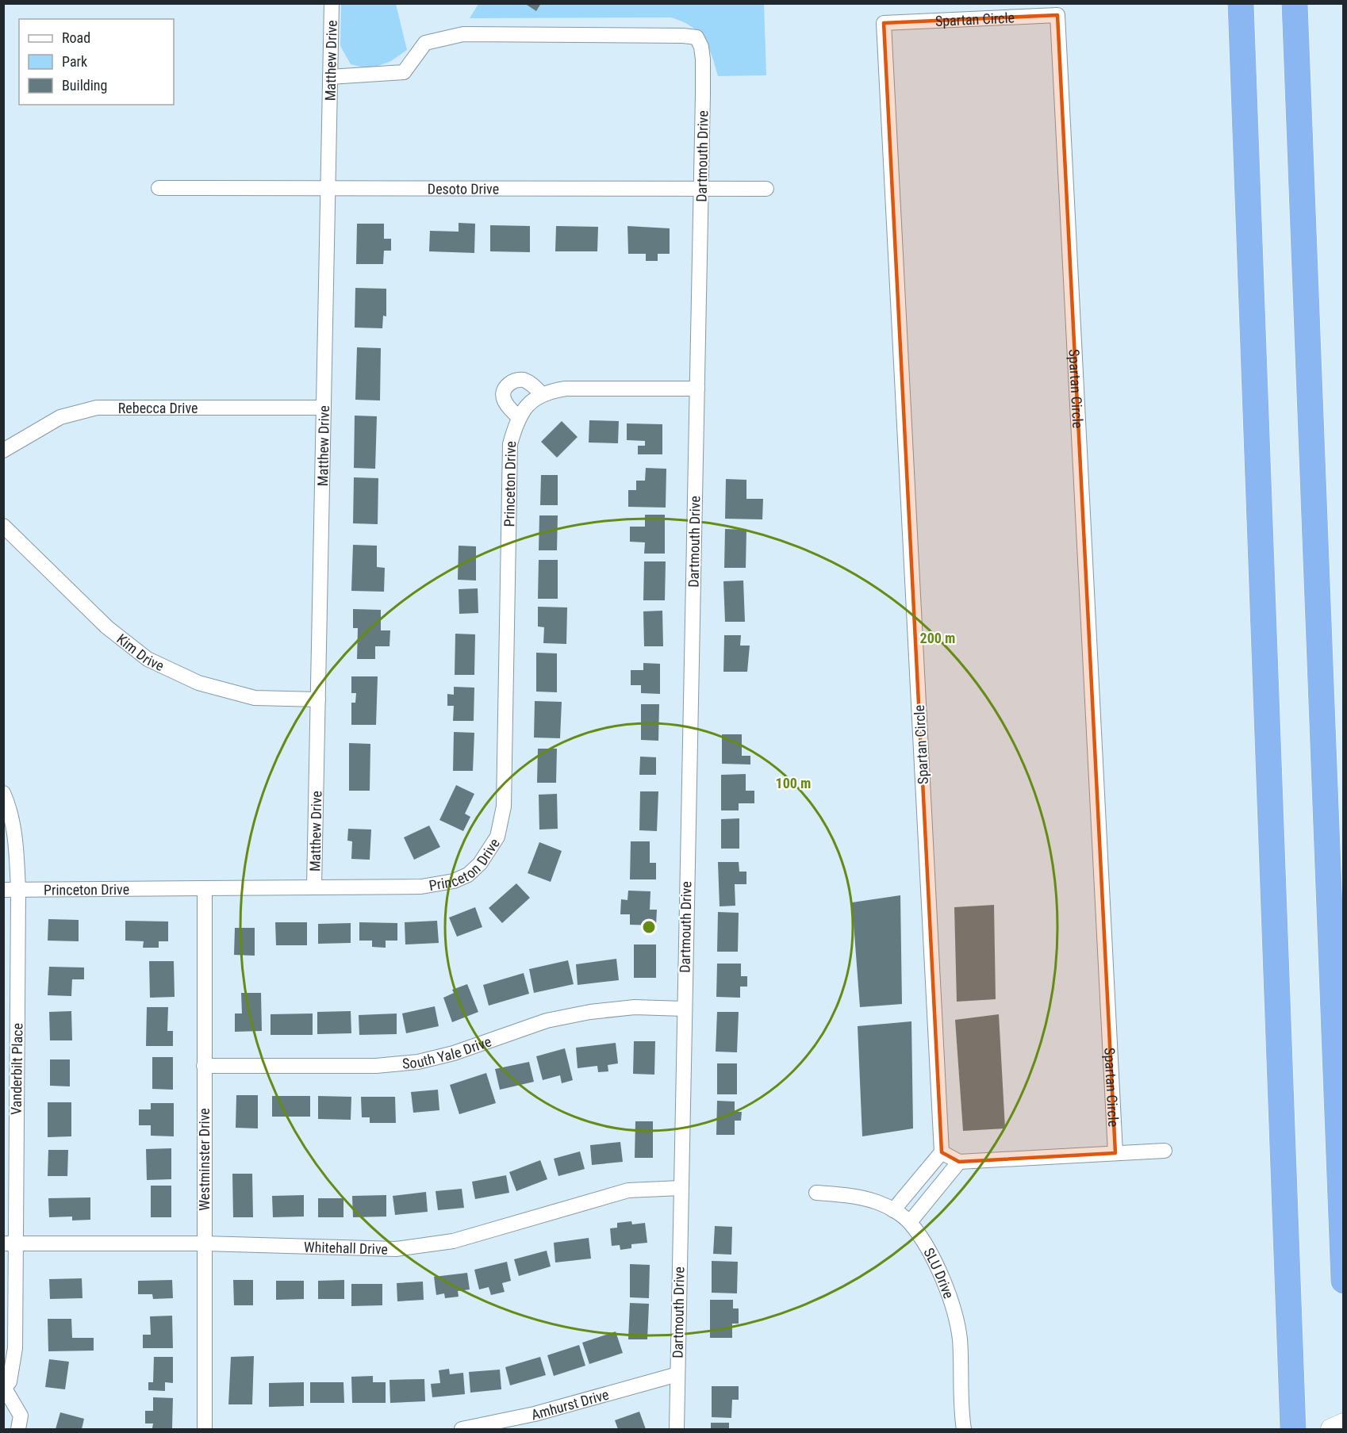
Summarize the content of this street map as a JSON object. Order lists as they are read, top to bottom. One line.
{"streets":{"street":["Spartan Circle","Matthew Drive","Dartmouth Drive","Desoto Drive","Rebecca Drive","Princeton Drive","Kim Drive","South Yale Drive","Vanderbilt Place","Westminster Drive","Whitehall Drive","SLU Drive","Amhurst Drive"]},"crossings":[["Matthew Drive","Dartmouth Drive"],["Matthew Drive","Desoto Drive"],["Matthew Drive","Rebecca Drive"],["Matthew Drive","Princeton Drive"],["Matthew Drive","Kim Drive"],["Dartmouth Drive","Desoto Drive"],["Dartmouth Drive","Princeton Drive"],["Dartmouth Drive","South Yale Drive"],["Dartmouth Drive","Whitehall Drive"],["Dartmouth Drive","Amhurst Drive"],["Princeton Drive","Vanderbilt Place"],["Princeton Drive","Westminster Drive"],["South Yale Drive","Westminster Drive"],["Vanderbilt Place","Whitehall Drive"],["Westminster Drive","Whitehall Drive"]],"legend":["Road","Park","Building"],"rings":["200 m","100 m"]}
